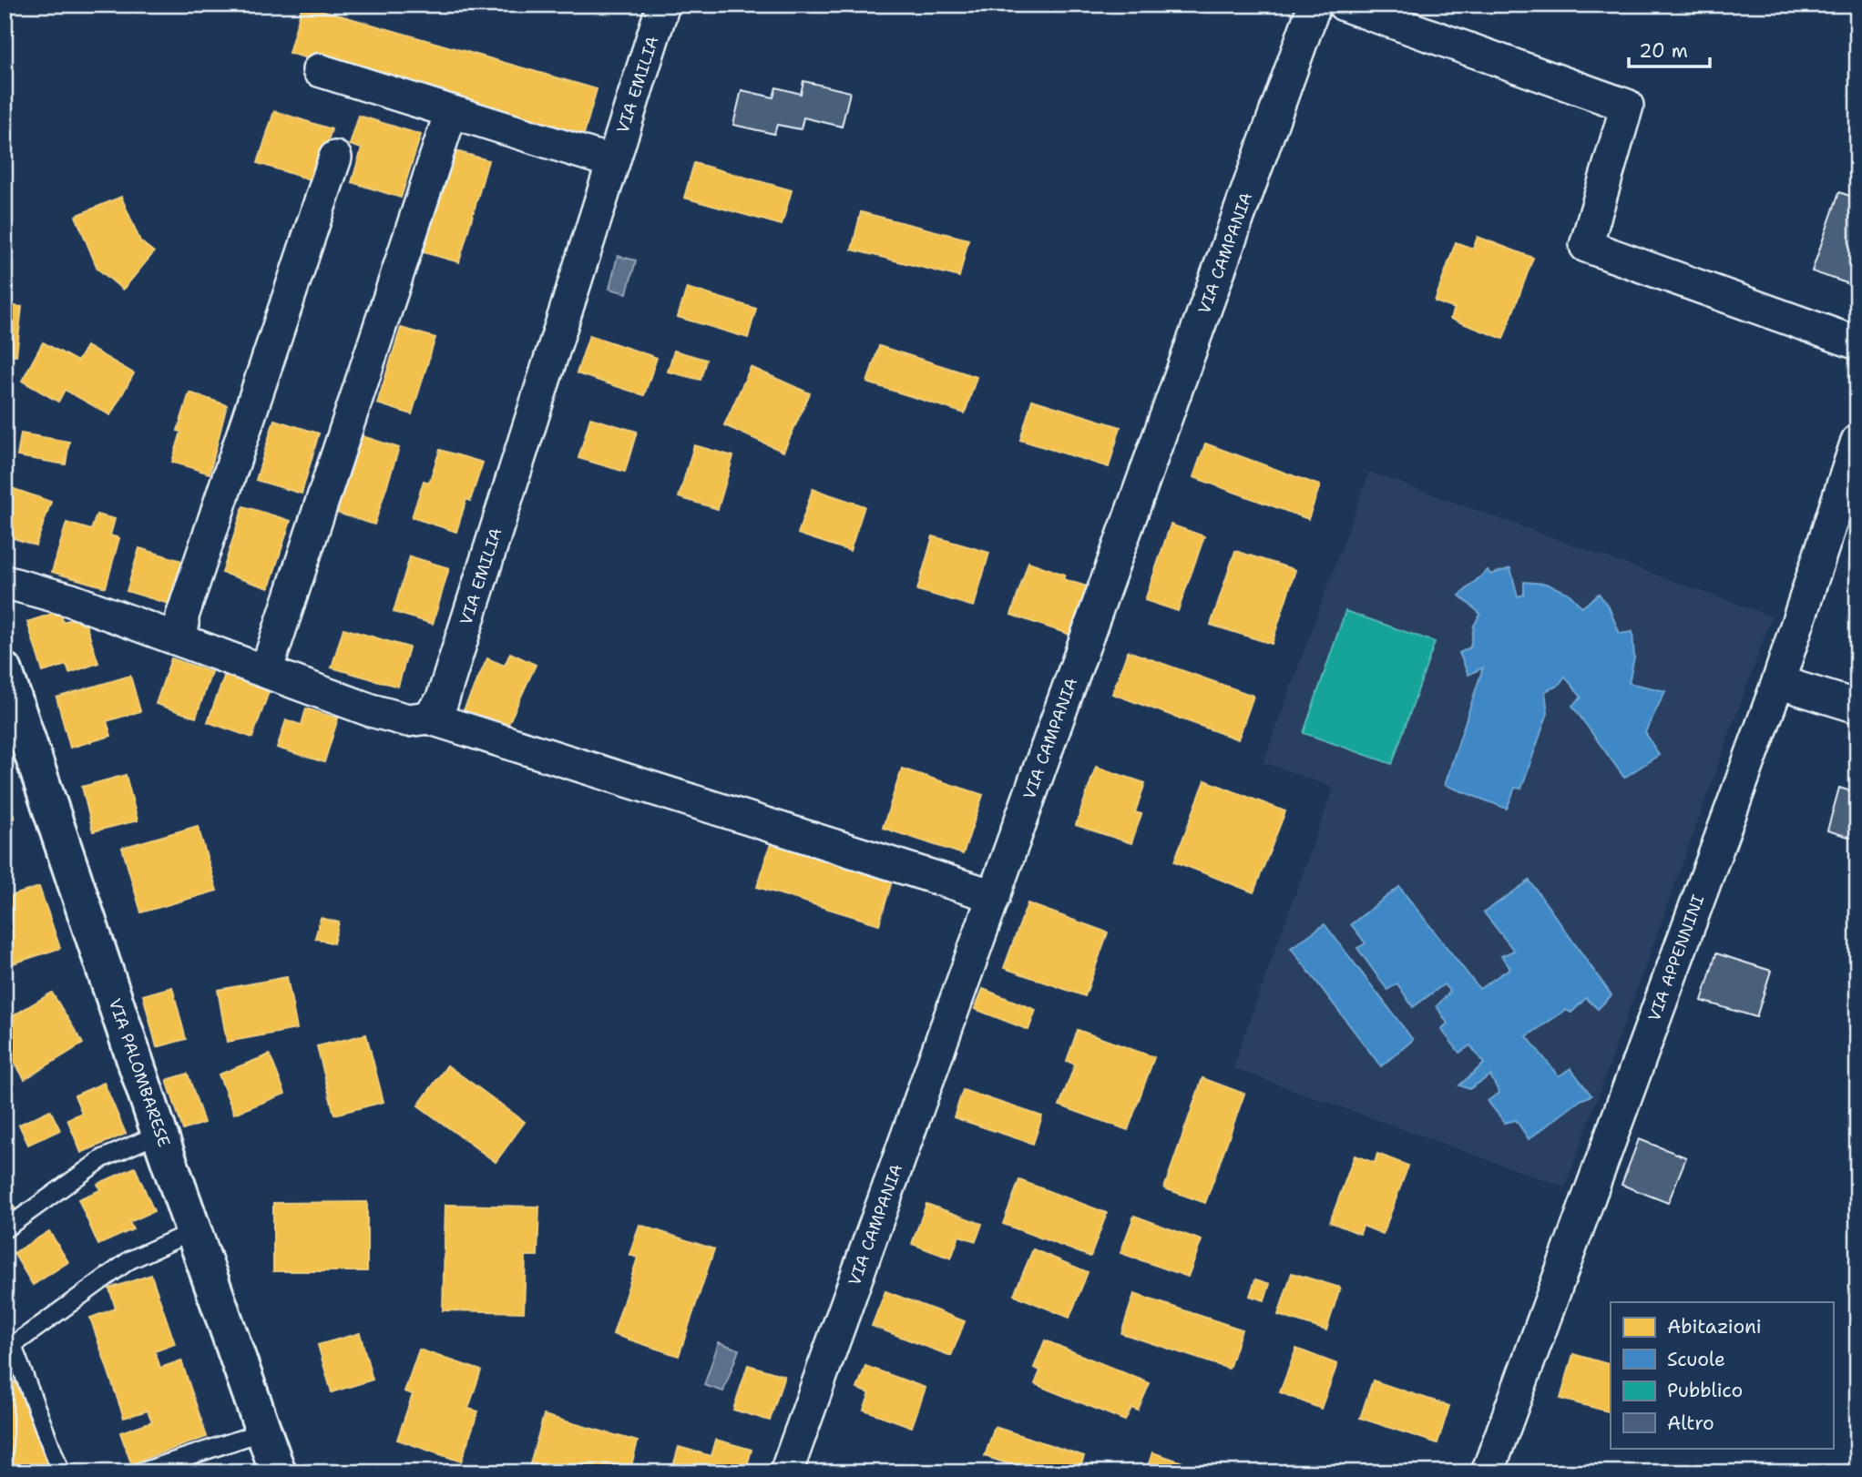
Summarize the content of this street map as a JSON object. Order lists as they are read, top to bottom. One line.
{"streets":{"main road":["VIA PALOMBARESE"],"street":["VIA EMILIA","VIA CAMPANIA","VIA APPENNINI"]},"legend":["Abitazioni","Scuole","Pubblico","Altro"],"scale_bar":"20 m"}
